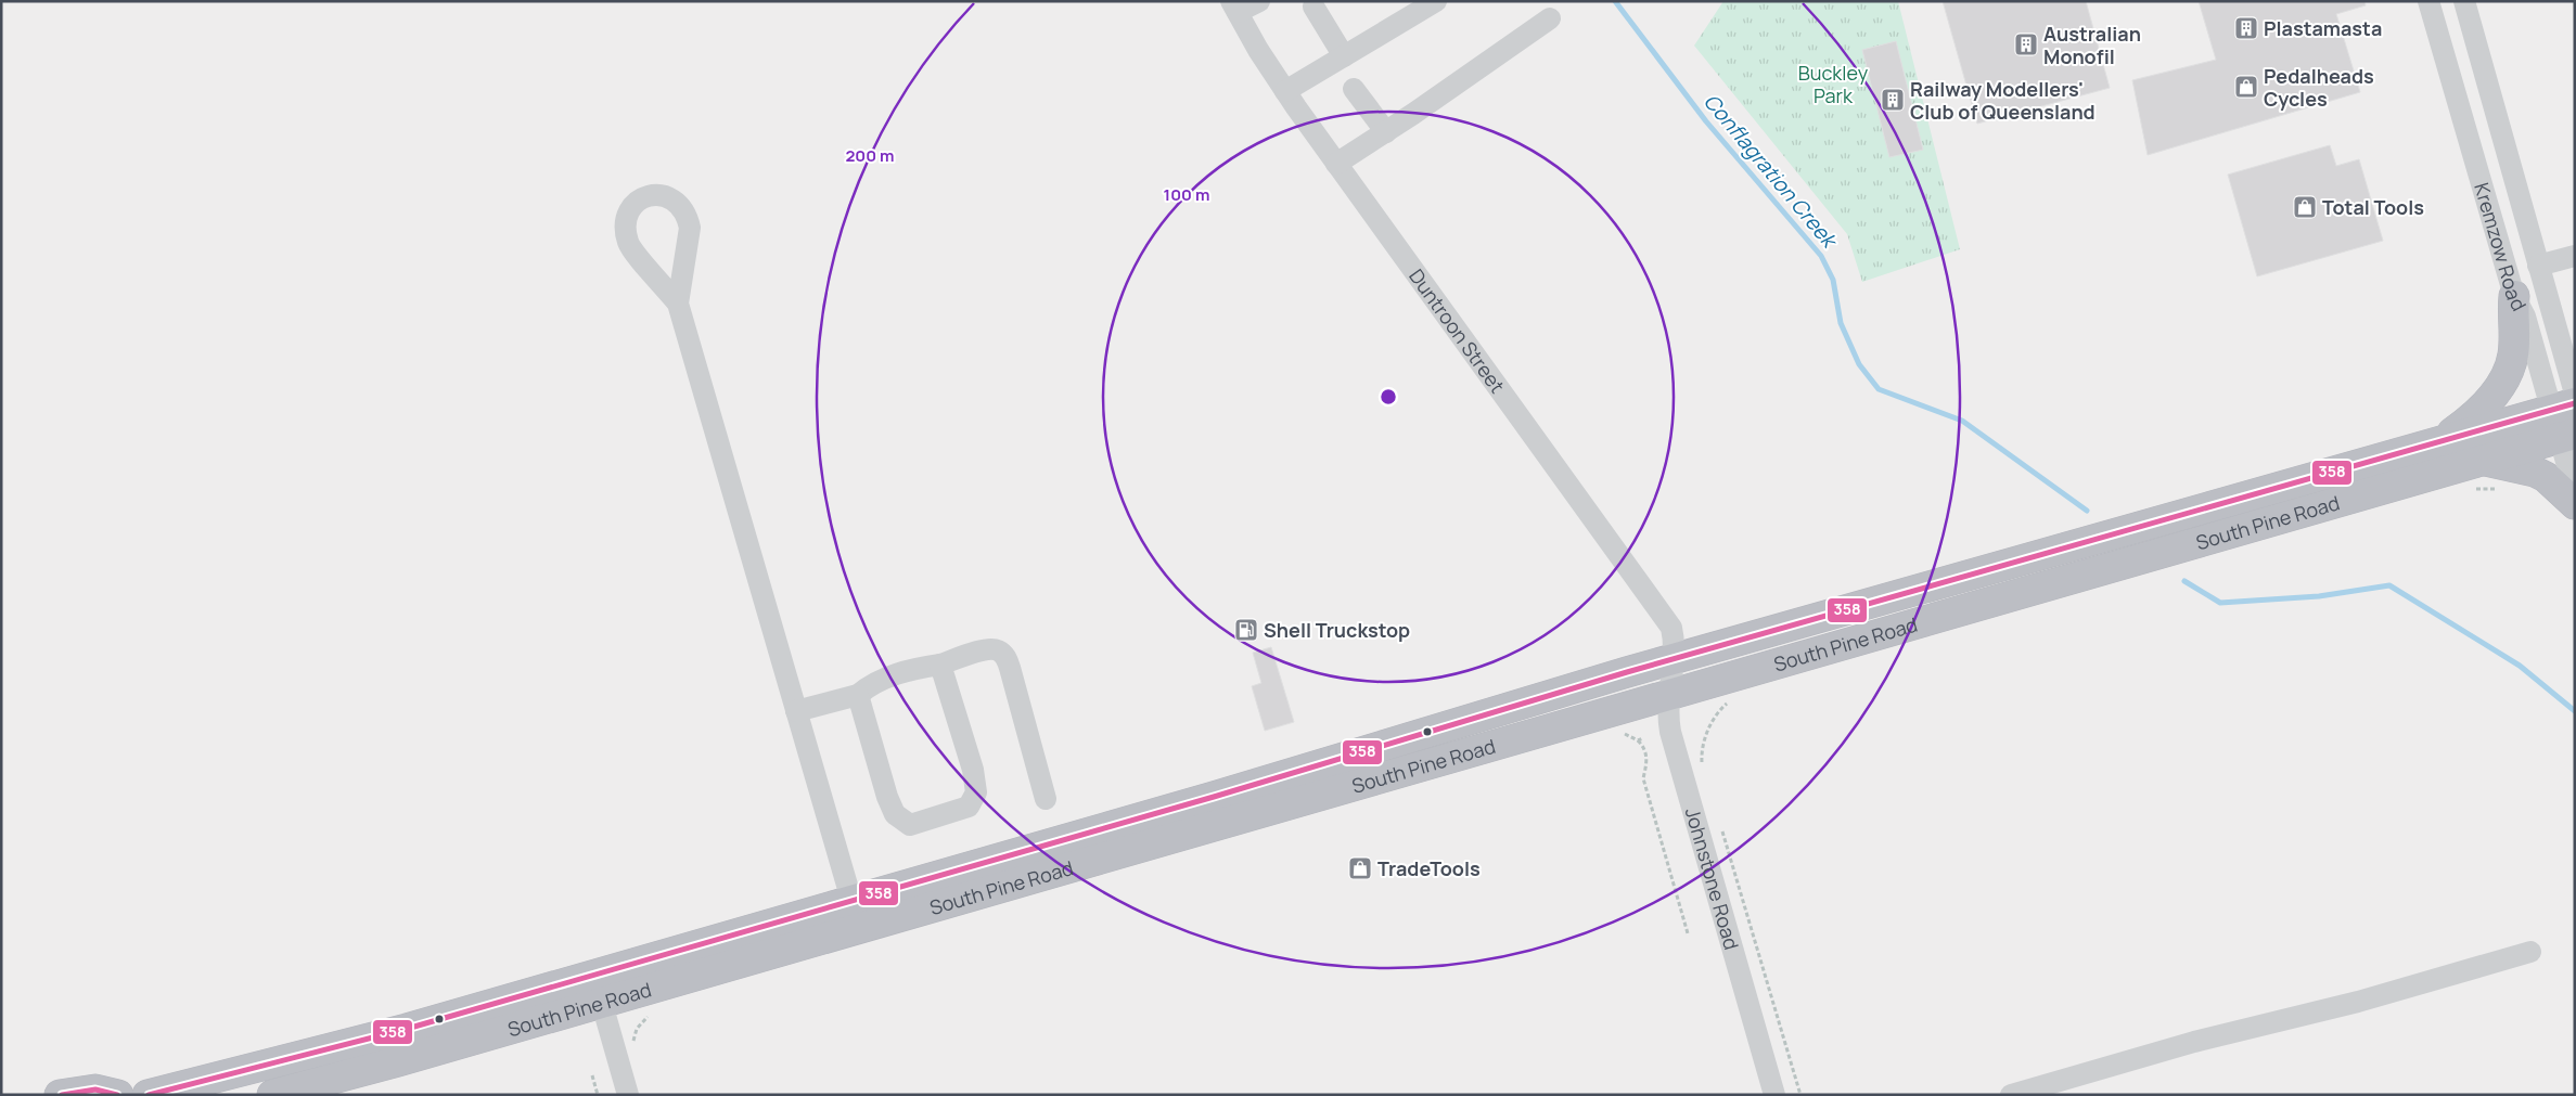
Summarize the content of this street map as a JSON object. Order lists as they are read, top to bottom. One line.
{"streets":{"highway":["South Pine Road"],"street":["Kremzow Road","Duntroon Street","Johnstone Road"]},"crossings":[["Kremzow Road","South Pine Road"],["Duntroon Street","South Pine Road"],["Duntroon Street","Johnstone Road"],["South Pine Road","Johnstone Road"]],"water":["Conflagration Creek"],"parks":["Buckley Park"],"places":{"building":["Plastamasta","Australian Monofil","Railway Modellers' Club of Queensland"],"shop":["Pedalheads Cycles","Total Tools","TradeTools"],"fuel station":["Shell Truckstop"]},"lines":["transit line 358"],"rings":["200 m","100 m"]}
